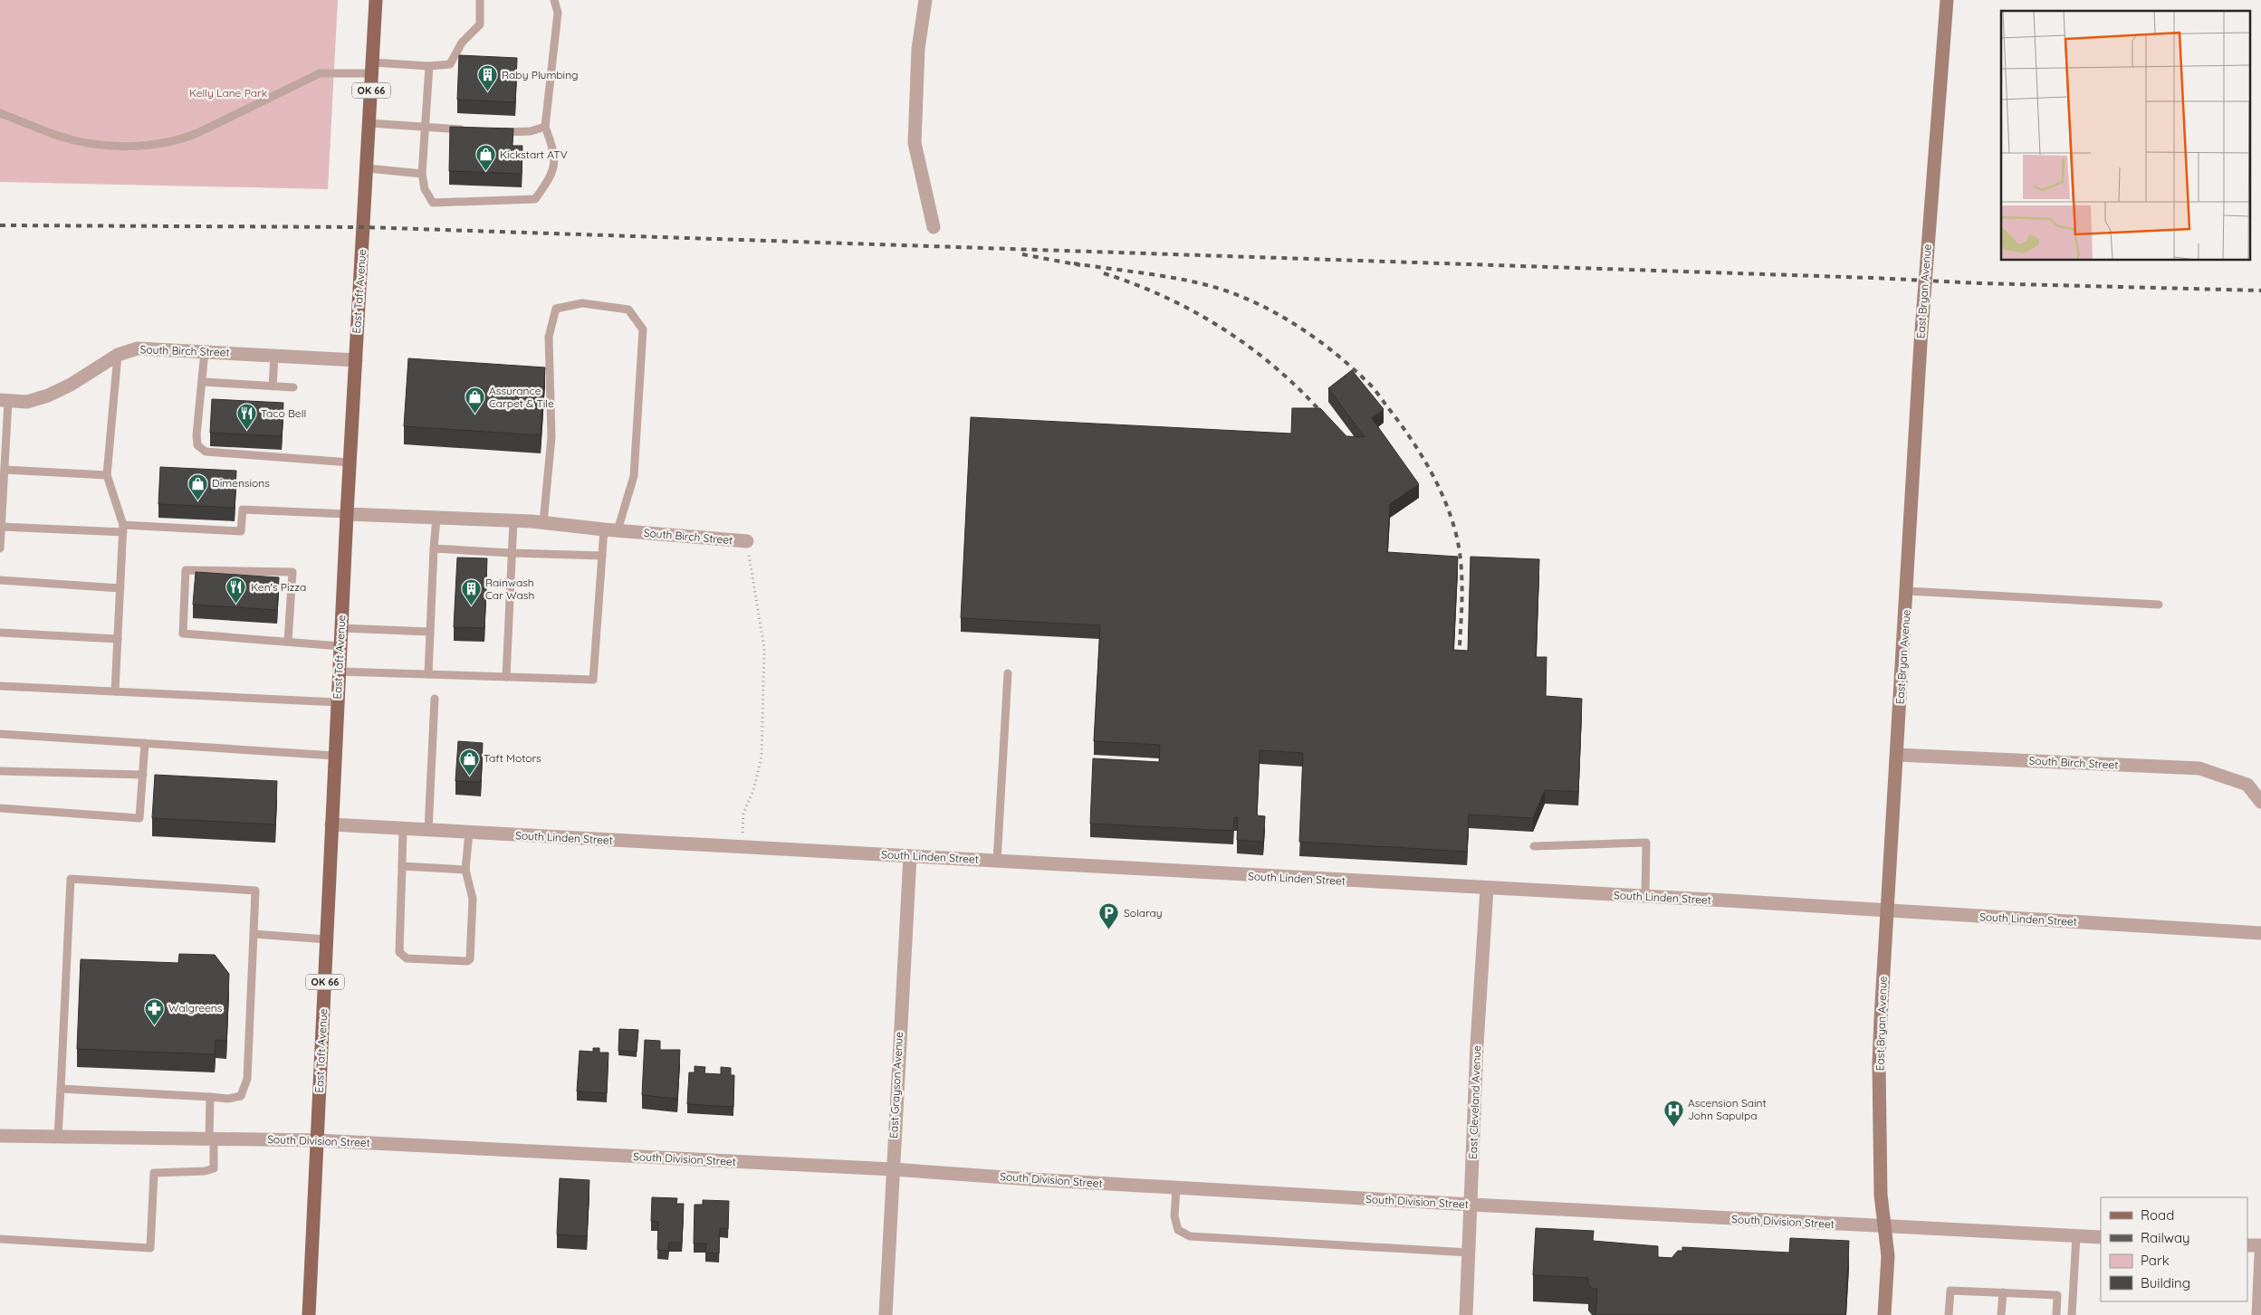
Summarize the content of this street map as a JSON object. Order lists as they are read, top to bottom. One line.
{"streets":{"main road":["OK 66","East Taft Avenue"],"street":["East Bryan Avenue","South Birch Street","South Linden Street","East Grayson Avenue","East Cleveland Avenue","South Division Street"]},"crossings":[["East Taft Avenue","South Birch Street"],["East Taft Avenue","South Linden Street"],["East Taft Avenue","South Division Street"],["East Bryan Avenue","South Birch Street"],["East Bryan Avenue","South Linden Street"],["East Bryan Avenue","South Division Street"],["South Birch Street","South Linden Street"],["South Linden Street","East Grayson Avenue"],["South Linden Street","East Cleveland Avenue"],["East Grayson Avenue","South Division Street"],["East Cleveland Avenue","South Division Street"]],"parks":["Kelly Lane Park"],"places":{"building":["Raby Plumbing","Rainwash Car Wash"],"shop":["Kickstart ATV","Assurance Carpet & Tile","Dimensions","Taft Motors"],"restaurant":["Taco Bell","Ken's Pizza"],"parking":["Solaray"],"pharmacy":["Walgreens"],"hospital":["Ascension Saint John Sapulpa"]},"legend":["Road","Railway","Park","Building"]}
